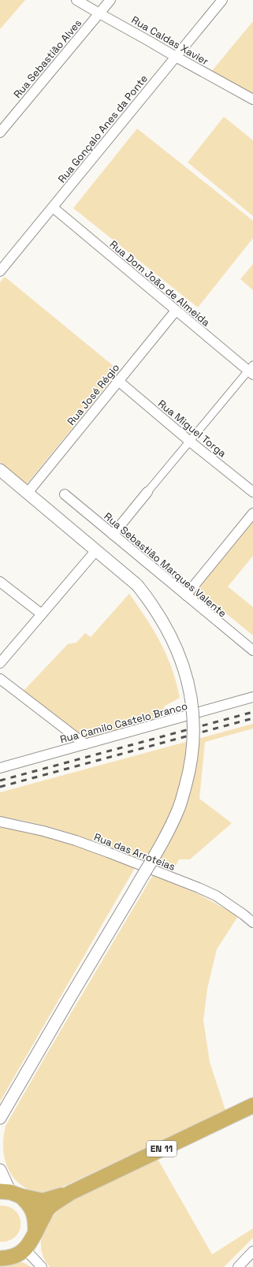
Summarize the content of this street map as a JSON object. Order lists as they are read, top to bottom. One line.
{"streets":{"main road":["EN 11"],"street":["Rua Caldas Xavier","Rua Sebastião Alves","Rua Gonçalo Anes da Ponte","Rua Dom João de Almeida","Rua José Régio","Rua Miguel Torga","Rua Sebastião Marques Valente","Rua Camilo Castelo Branco","Rua das Arroteias"]},"crossings":[["Rua Caldas Xavier","Rua Sebastião Alves"],["Rua Caldas Xavier","Rua Gonçalo Anes da Ponte"],["Rua Gonçalo Anes da Ponte","Rua Dom João de Almeida"],["Rua Dom João de Almeida","Rua José Régio"],["Rua José Régio","Rua Miguel Torga"]]}
